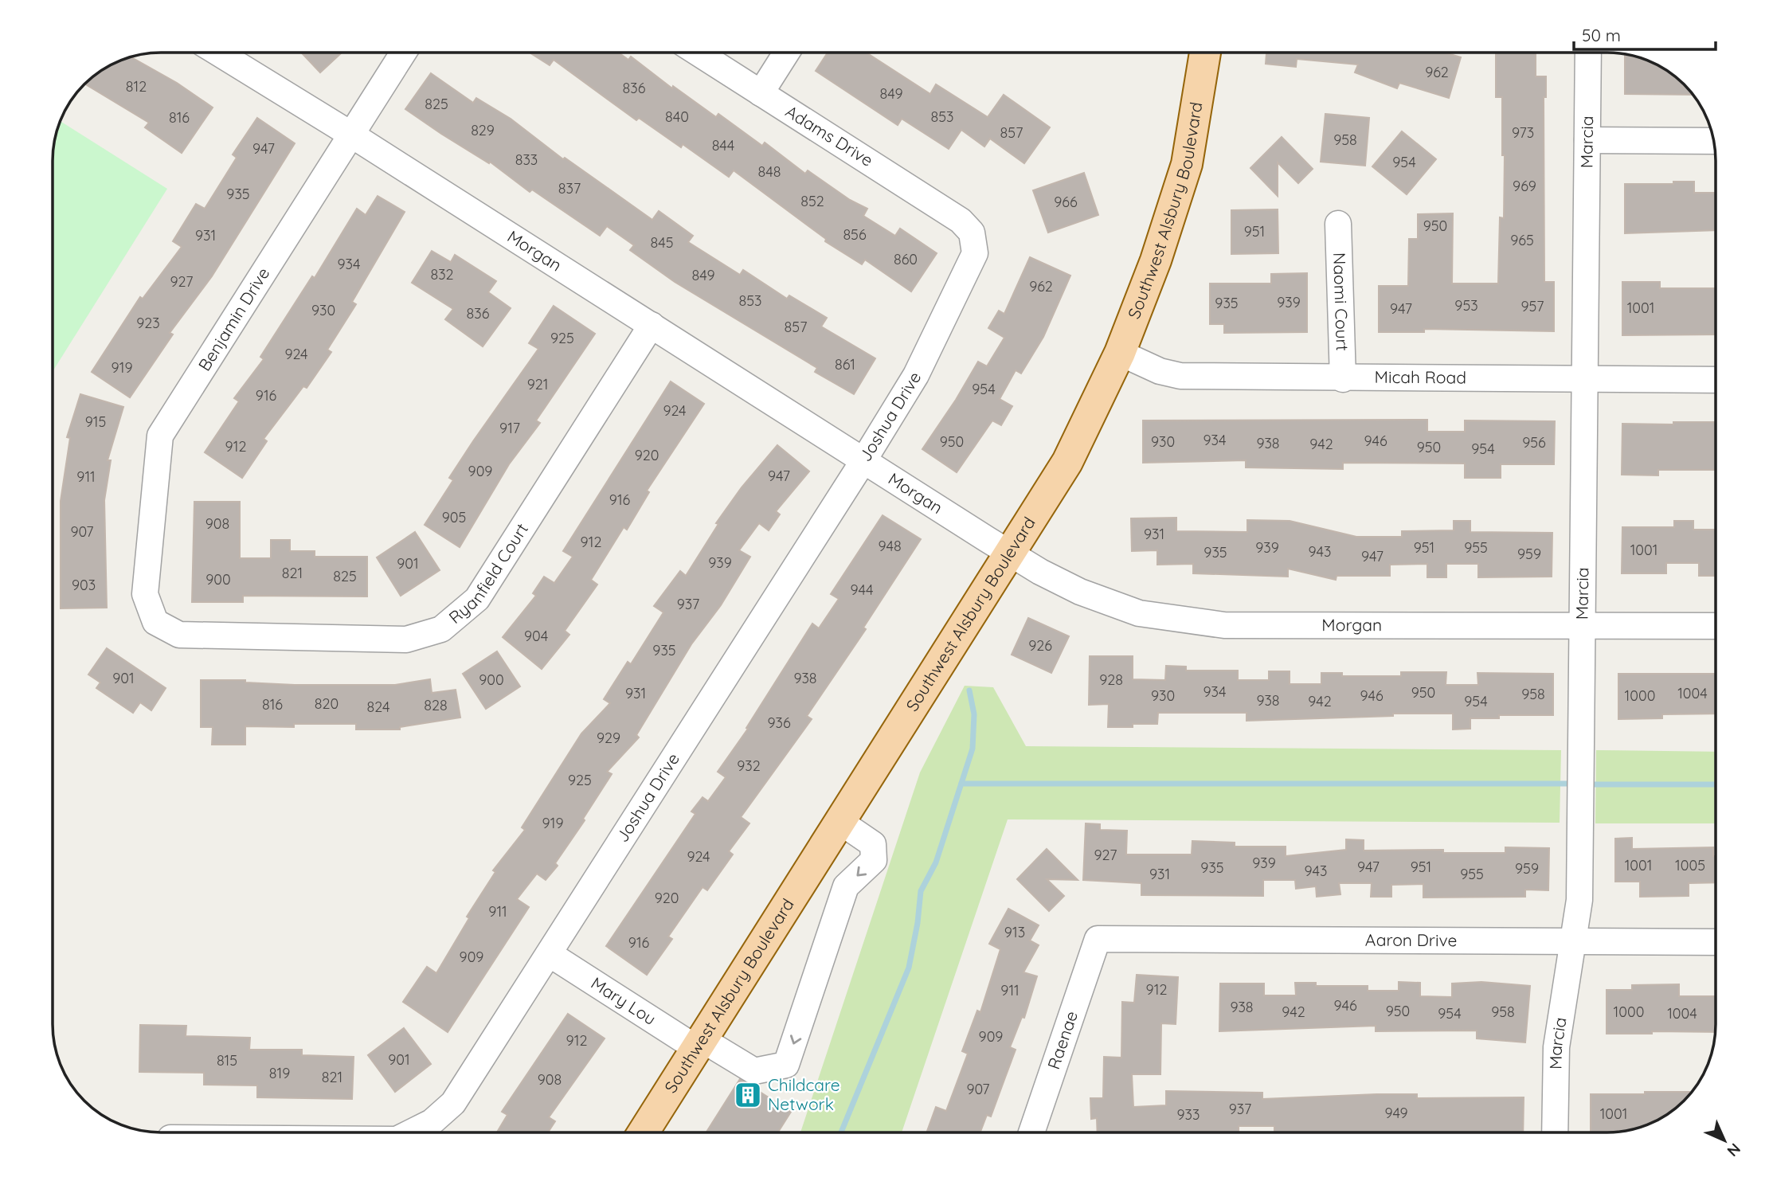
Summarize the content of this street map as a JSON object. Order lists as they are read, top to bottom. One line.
{"streets":{"main road":["Southwest Alsbury Boulevard"],"street":["Adams Drive","Marcia","Morgan","Naomi Court","Benjamin Drive","Micah Road","Joshua Drive","Ryanfield Court","Aaron Drive","Mary Lou","Raenae"]},"crossings":[["Adams Drive","Joshua Drive"],["Marcia","Morgan"],["Marcia","Micah Road"],["Marcia","Aaron Drive"],["Southwest Alsbury Boulevard","Morgan"],["Southwest Alsbury Boulevard","Micah Road"],["Southwest Alsbury Boulevard","Mary Lou"],["Morgan","Benjamin Drive"],["Morgan","Joshua Drive"],["Morgan","Ryanfield Court"],["Naomi Court","Micah Road"],["Benjamin Drive","Ryanfield Court"],["Joshua Drive","Mary Lou"],["Aaron Drive","Raenae"]],"places":{"building":["Childcare Network"]},"house_numbers":["962","812","836","849","825","840","853","816","829","857","973","958","844","947","833","954","848","969","837","935","852","966","950","951","856","931","965","845","860","934","832","849","927","962","853","939","935","953","957","1001","947","930","836","923","857","925","924","861","919","921","954","916","924","915","917","934","946","950","930","956","938","942","912","950","954","920","909","947","911","916","905","908","907","931","912","948","939","951","955","1001","943","935","959","947","939","901","821","825","900","903","944","937","904","926","935","901","938","900","928","934","950","931","1004","958","930","946","1000","938","942","954","820","816","828","824","936","929","932","925","919","927","924","939","1001","1005","947","951","935","959","943","931","955","920","911","913","916","909","912","911","946","938","950","942","958","1000","954","1004","909","912","901","815","819","821","908","907","937","949","1001","933"],"scale_bar":"50 m","north":"bottom right"}
